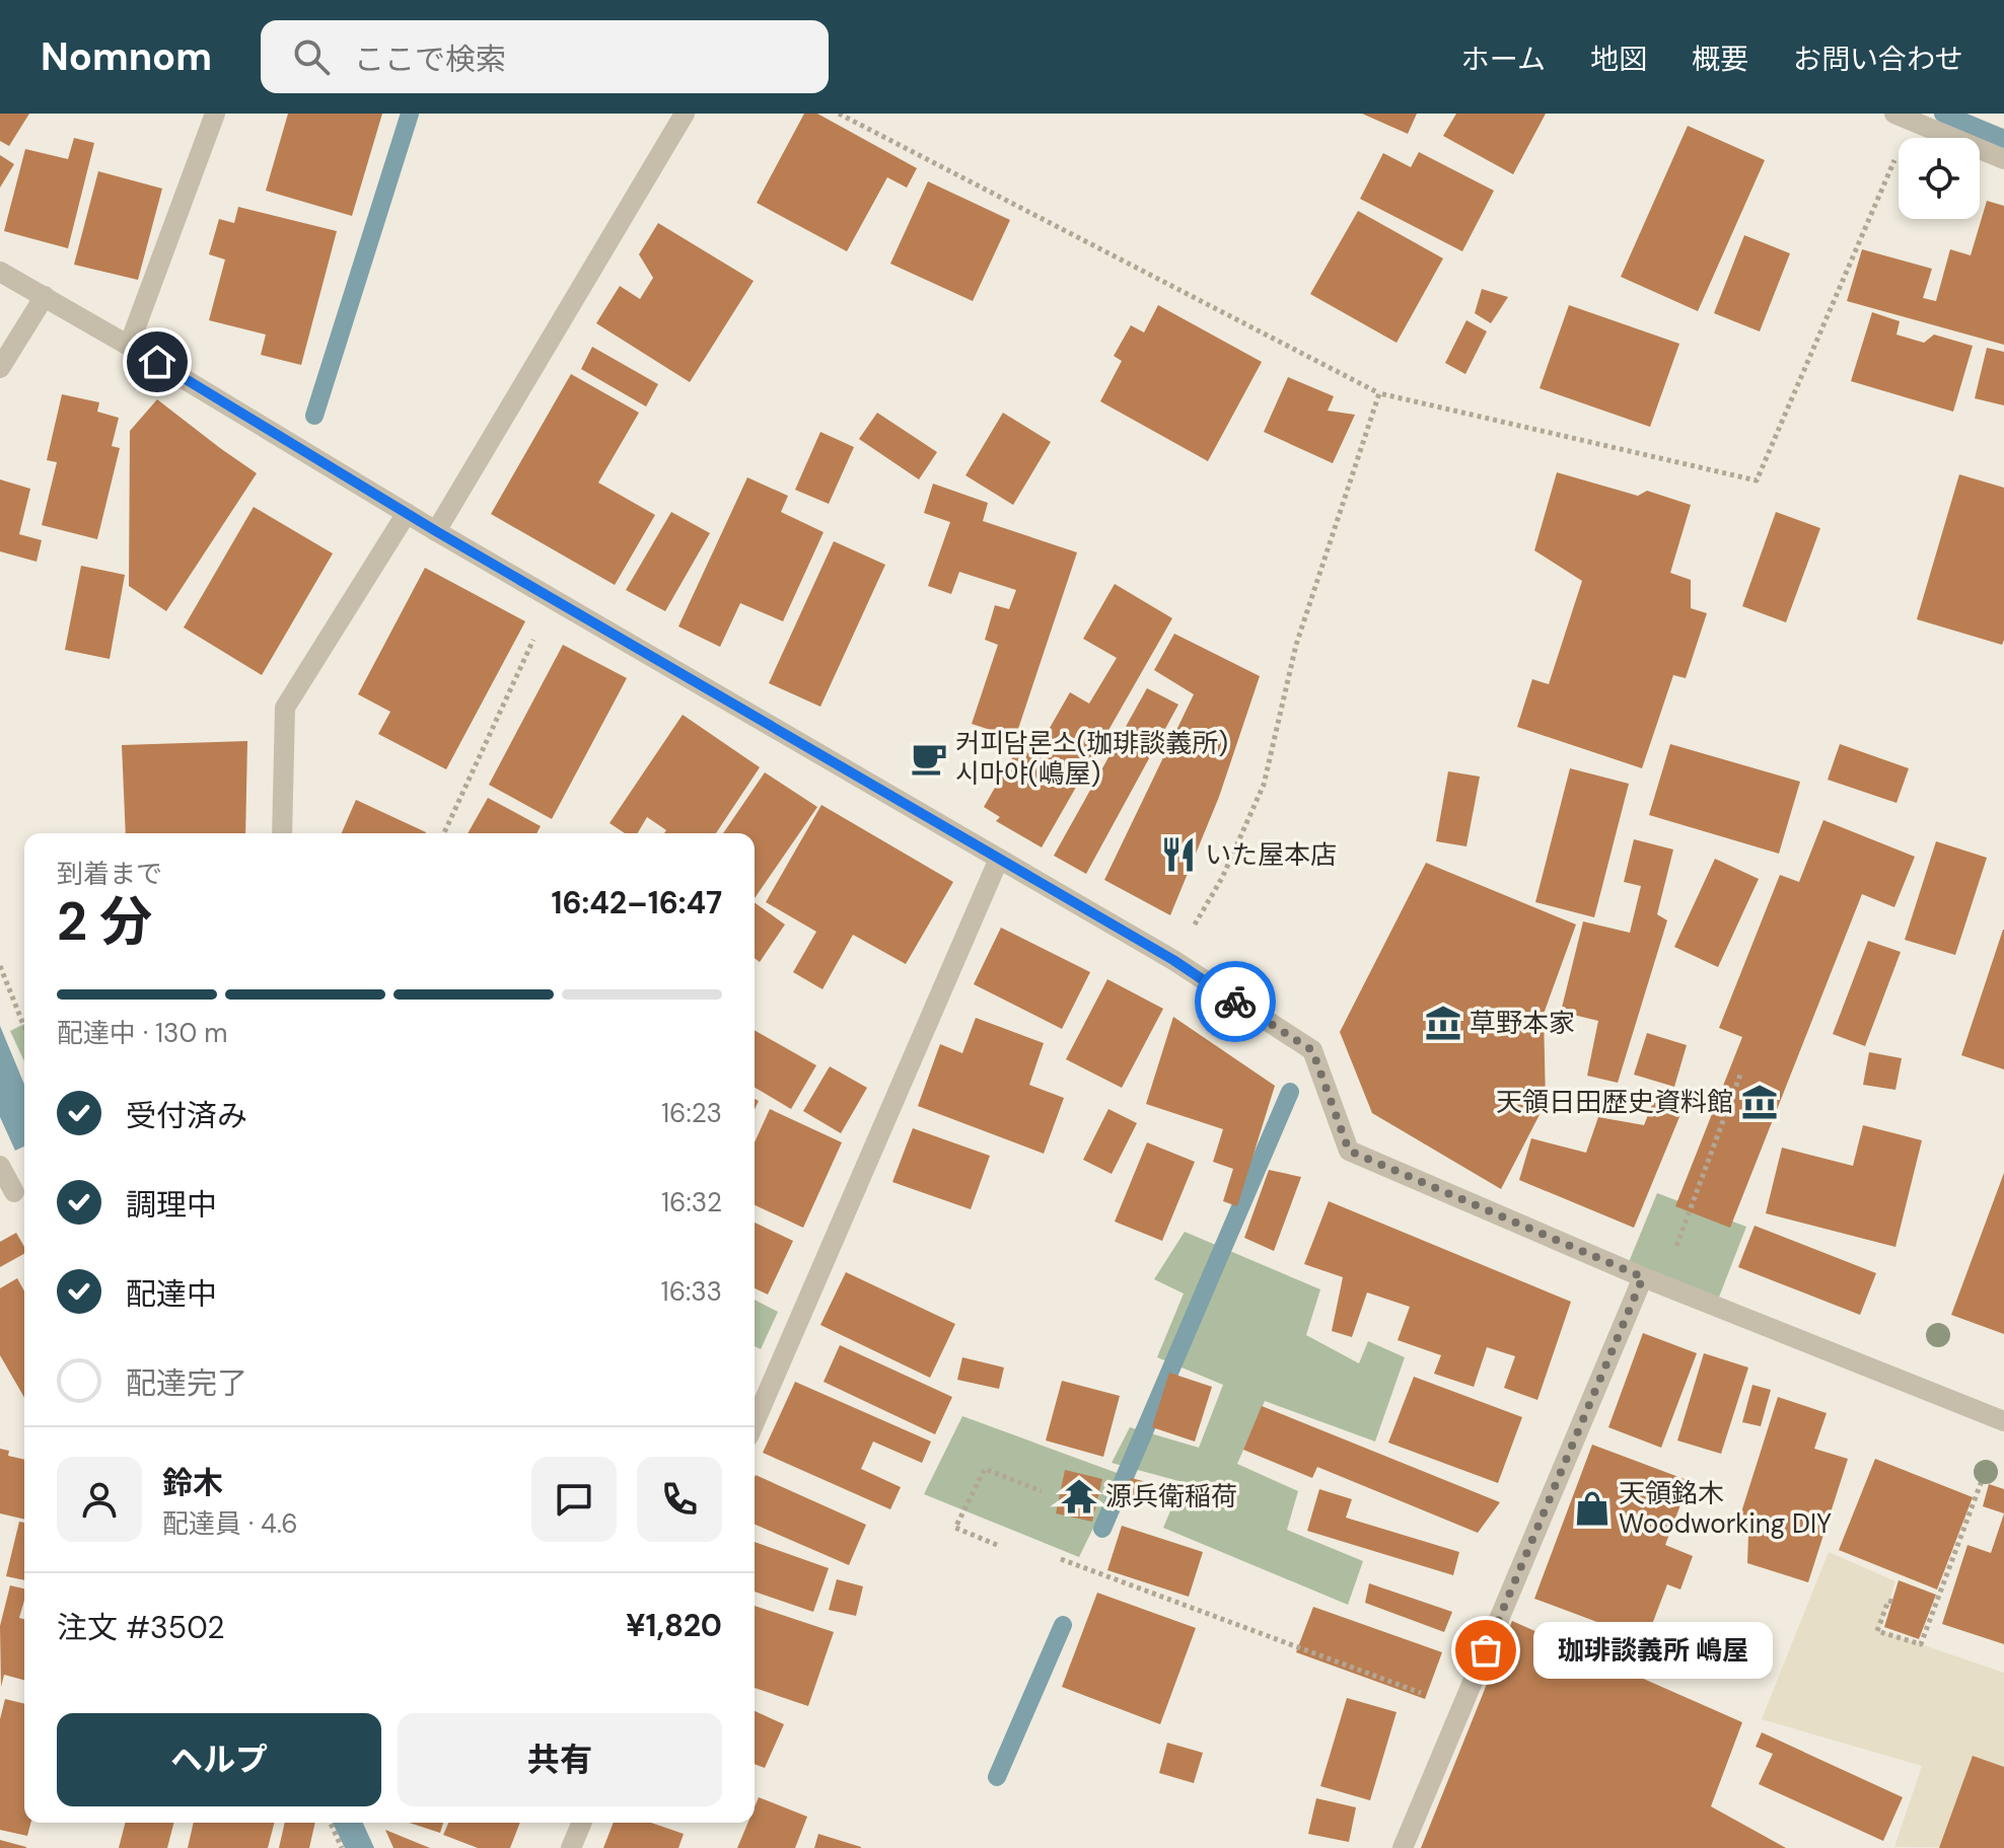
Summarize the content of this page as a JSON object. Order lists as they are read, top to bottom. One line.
{"places":{"cafe":["커피담론소(珈琲談義所) 시마야(嶋屋)"],"restaurant":["いた屋本店"],"museum":["草野本家","天領日田歴史資料館"],"temple":["源兵衛稲荷"],"shop":["天領銘木 Woodworking DIY"],"other":["珈琲談義所 嶋屋"]},"page":{"header":"Nomnom","search":"ここで検索","nav":["ホーム","地図","概要","お問い合わせ"],"heading":["2 分","到着まで","16:42–16:47"],"panel":["鈴木","配達員 · 4.6","注文 #3502","¥1,820"],"bar":"配達中 · 130 m","list":[["受付済み","16:23"],["調理中","16:32"],["配達中","16:33"],"配達完了"],"bubble":"珈琲談義所 嶋屋","buttons":["ヘルプ","共有"]}}
